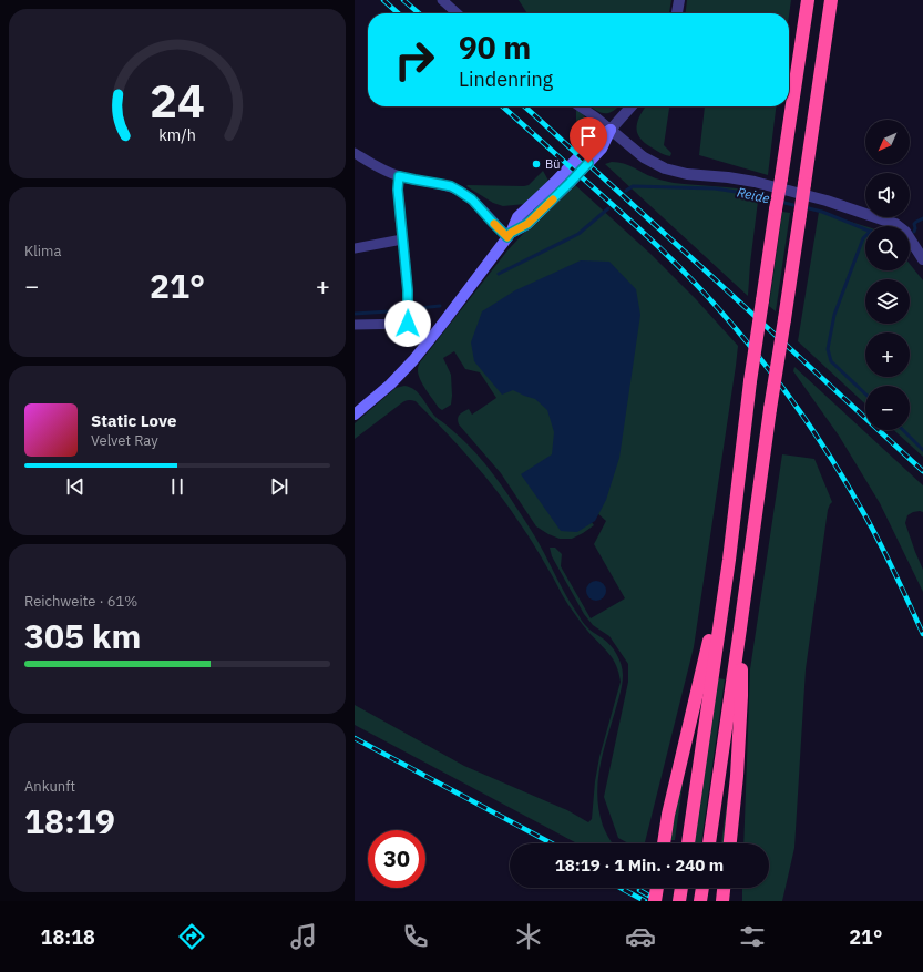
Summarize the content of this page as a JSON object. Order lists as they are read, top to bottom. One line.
{"water":["Reide"],"places":["Bü"],"north":"bottom left","page":{"turn":["90 m","Lindenring"],"map_buttons":["+","−"],"tile":["Klima",["Reichweite · 61%","305 km"],["Ankunft","18:19"]],"heat":["−","21°","+"],"song":["Static Love","Velvet Ray"],"limit":"30","trip":"18:19 · 1 Min. · 240 m","tabs":["18:18","21°"],"gauge":["24","km/h"]}}
